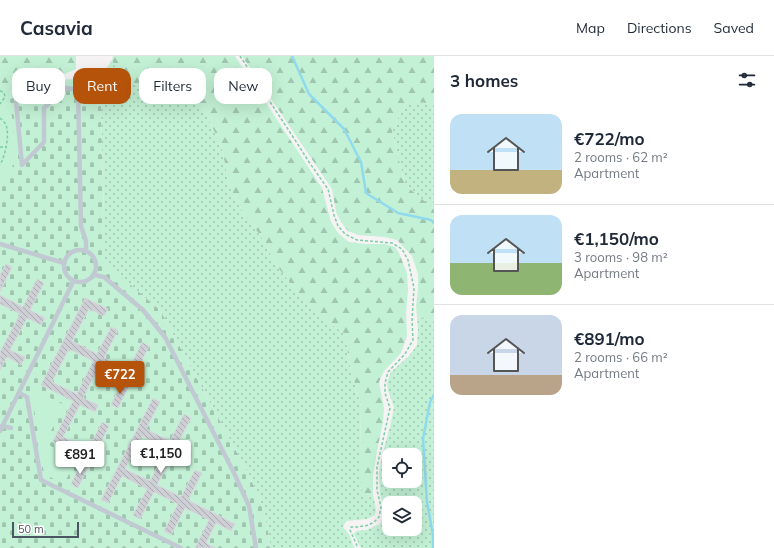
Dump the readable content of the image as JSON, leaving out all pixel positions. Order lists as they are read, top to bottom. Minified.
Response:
{"scale_bar":"50 m","page":{"header":"Casavia","nav":["Map","Directions","Saved"],"heading":"3 homes","chip":["Buy","Rent","Filters","New"],"list":[{"name":"€722/mo","note":"2 rooms · 62 m² · Apartment"},{"name":"€1,150/mo","note":"3 rooms · 98 m² · Apartment"},{"name":"€891/mo","note":"2 rooms · 66 m² · Apartment"}],"price":["€722","€1,150","€891"],"scale":"50 m"}}
